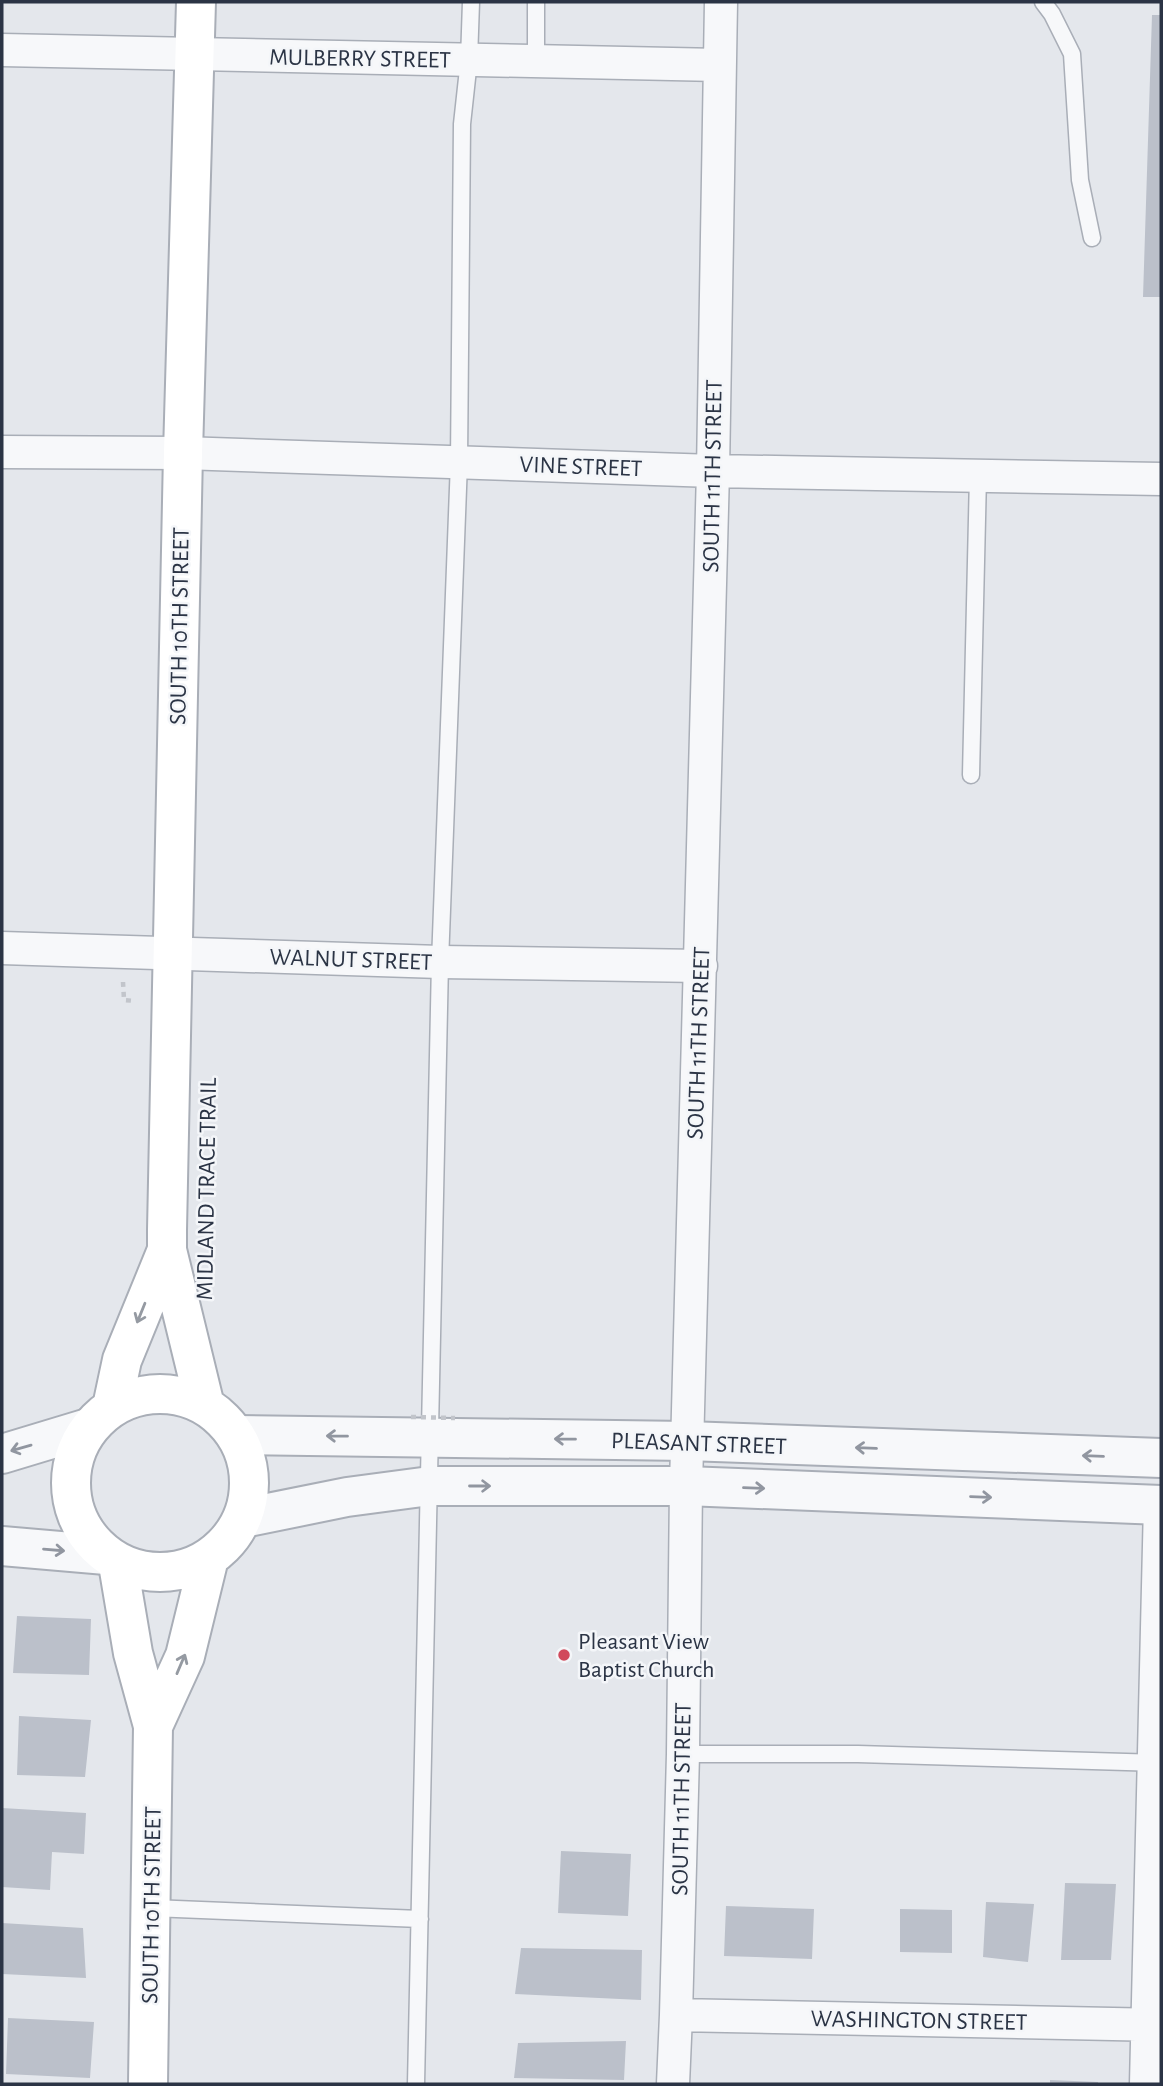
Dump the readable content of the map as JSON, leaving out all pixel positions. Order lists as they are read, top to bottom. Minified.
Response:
{"streets":{"main road":["SOUTH 10TH STREET"],"street":["MULBERRY STREET","VINE STREET","SOUTH 11TH STREET","WALNUT STREET","PLEASANT STREET","WASHINGTON STREET"]},"crossings":[["MULBERRY STREET","SOUTH 11TH STREET"],["MULBERRY STREET","SOUTH 10TH STREET"],["VINE STREET","SOUTH 11TH STREET"],["VINE STREET","SOUTH 10TH STREET"],["SOUTH 11TH STREET","WALNUT STREET"],["SOUTH 11TH STREET","PLEASANT STREET"],["SOUTH 11TH STREET","WASHINGTON STREET"],["SOUTH 10TH STREET","WALNUT STREET"],["SOUTH 10TH STREET","PLEASANT STREET"]],"places":["Pleasant View Baptist Church"]}
